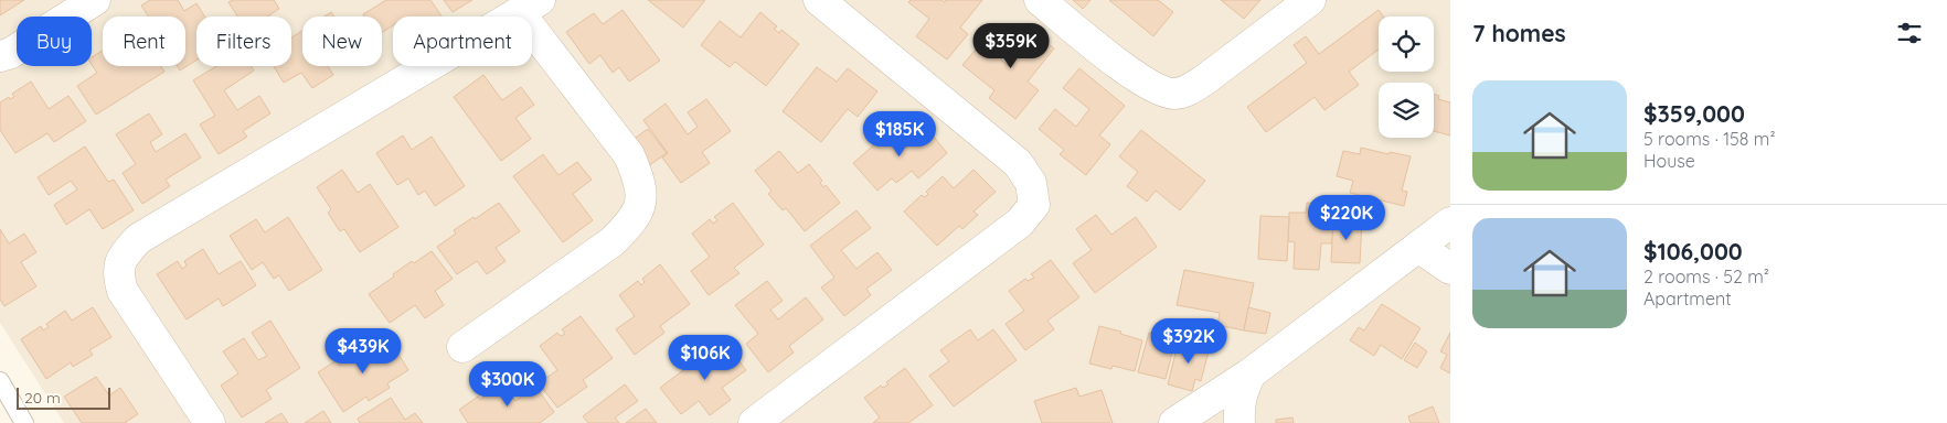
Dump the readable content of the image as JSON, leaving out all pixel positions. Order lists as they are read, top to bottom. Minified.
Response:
{"scale_bar":"20 m","page":{"heading":"7 homes","chip":["Buy","Rent","Filters","New","Apartment"],"price":["$359K","$185K","$220K","$392K","$439K","$106K","$300K"],"list":[{"name":"$359,000","note":"5 rooms · 158 m² · House"},{"name":"$106,000","note":"2 rooms · 52 m² · Apartment"}],"scale":"20 m"}}
